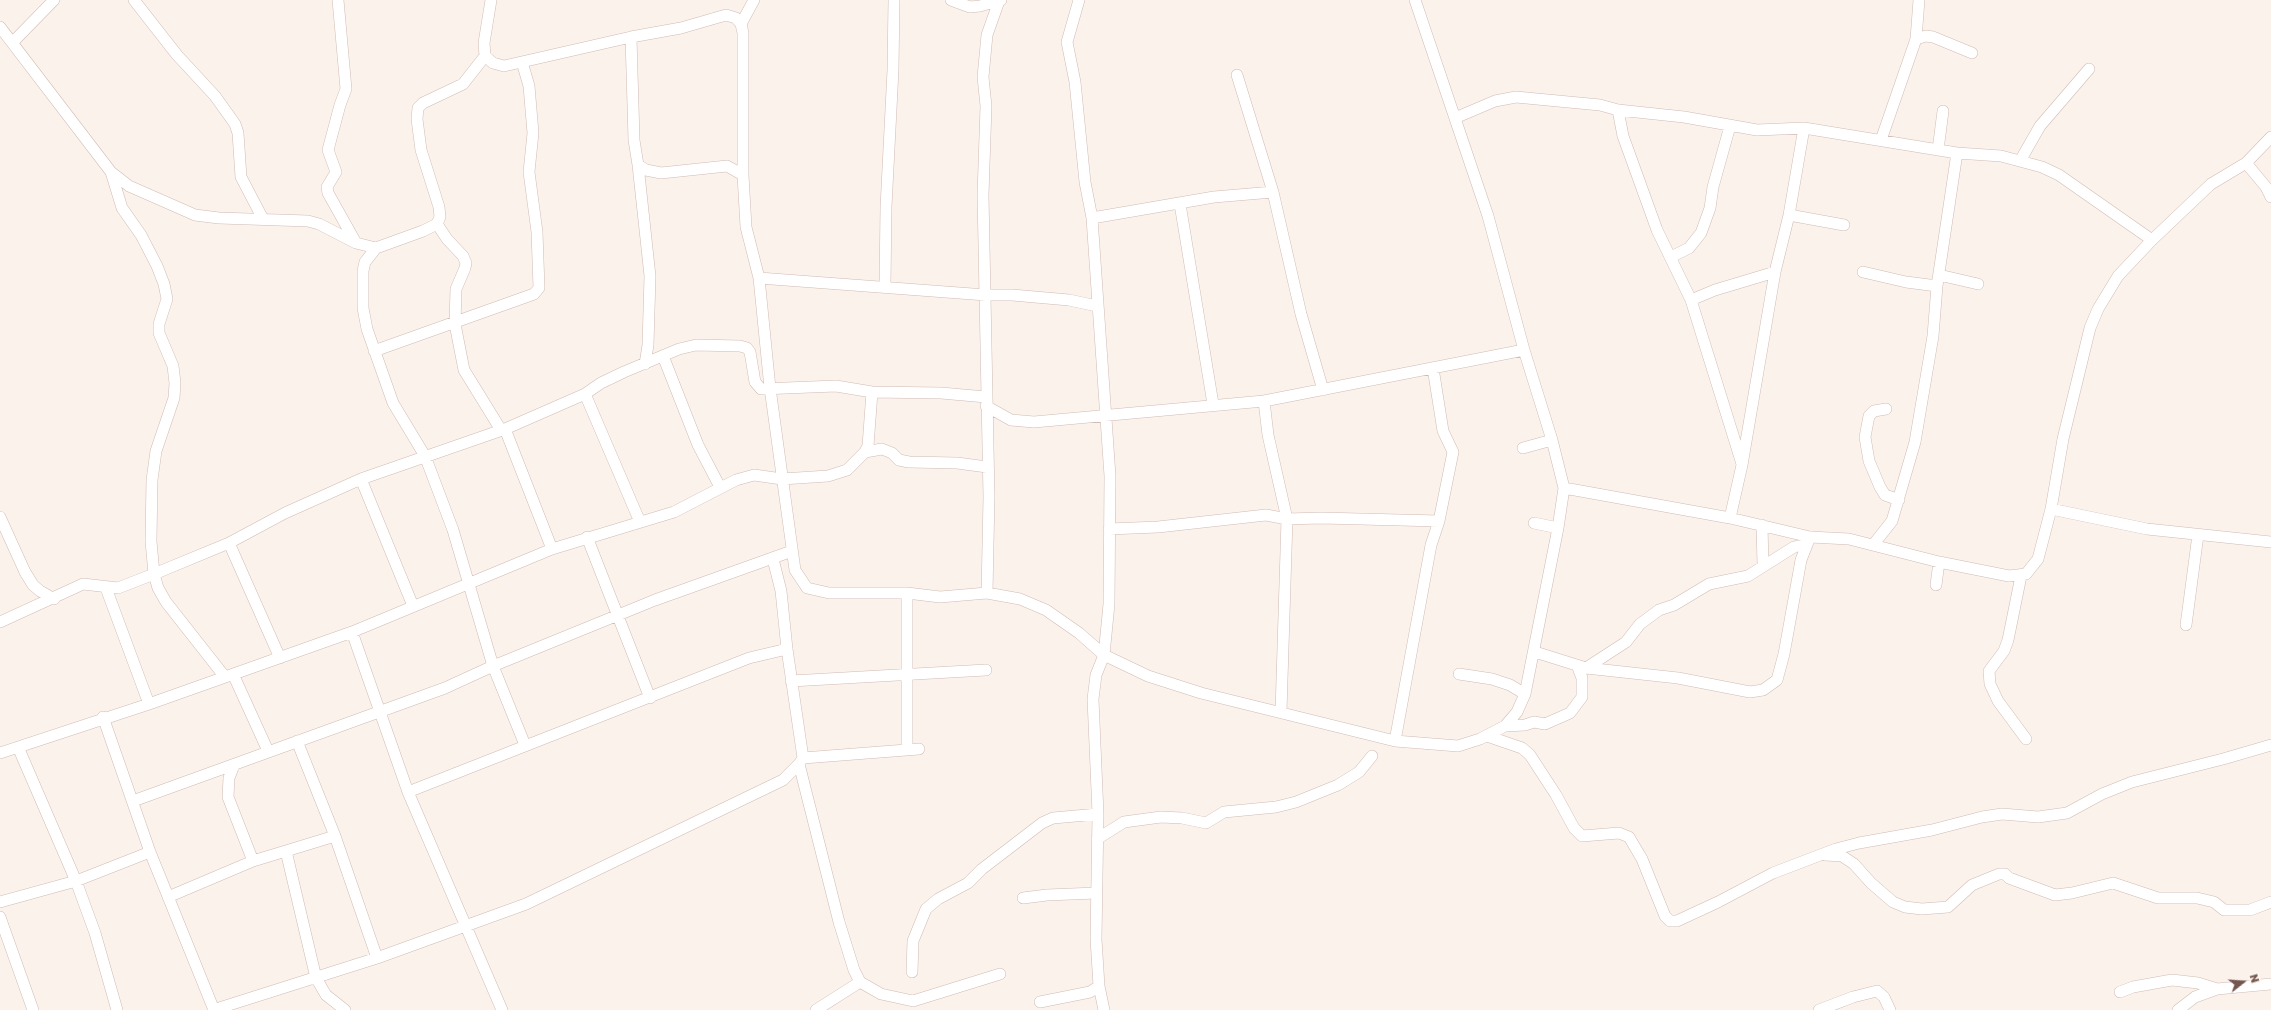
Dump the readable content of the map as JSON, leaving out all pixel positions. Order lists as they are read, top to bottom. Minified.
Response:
{"north":"right"}
